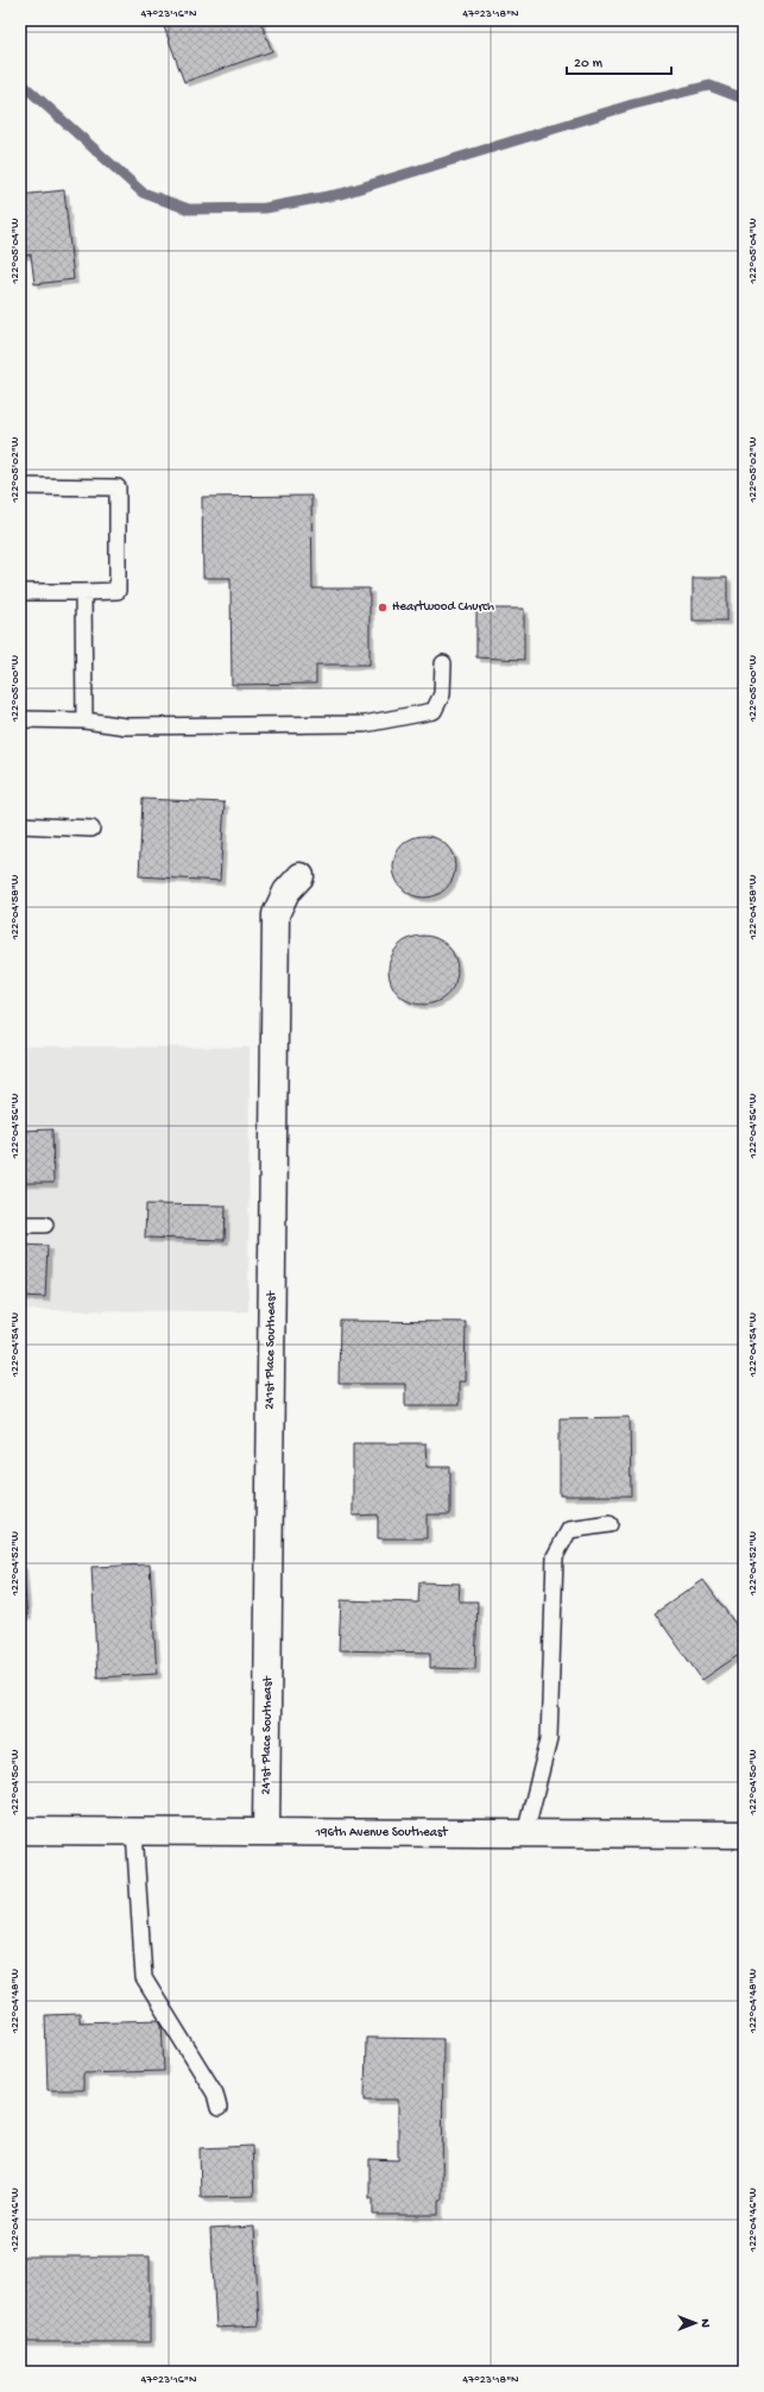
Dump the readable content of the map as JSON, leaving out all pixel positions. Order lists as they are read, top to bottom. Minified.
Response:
{"streets":{"street":["241st Place Southeast","196th Avenue Southeast"]},"crossings":[["241st Place Southeast","196th Avenue Southeast"]],"places":["Heartwood Church"],"scale_bar":"20 m","north":"right","coordinates":["47°23'16\"N","47°23'18\"N","122°05'04\"W","122°05'02\"W","122°05'00\"W","122°04'58\"W","122°04'56\"W","122°04'54\"W","122°04'52\"W","122°04'50\"W","122°04'48\"W","122°04'46\"W"]}
